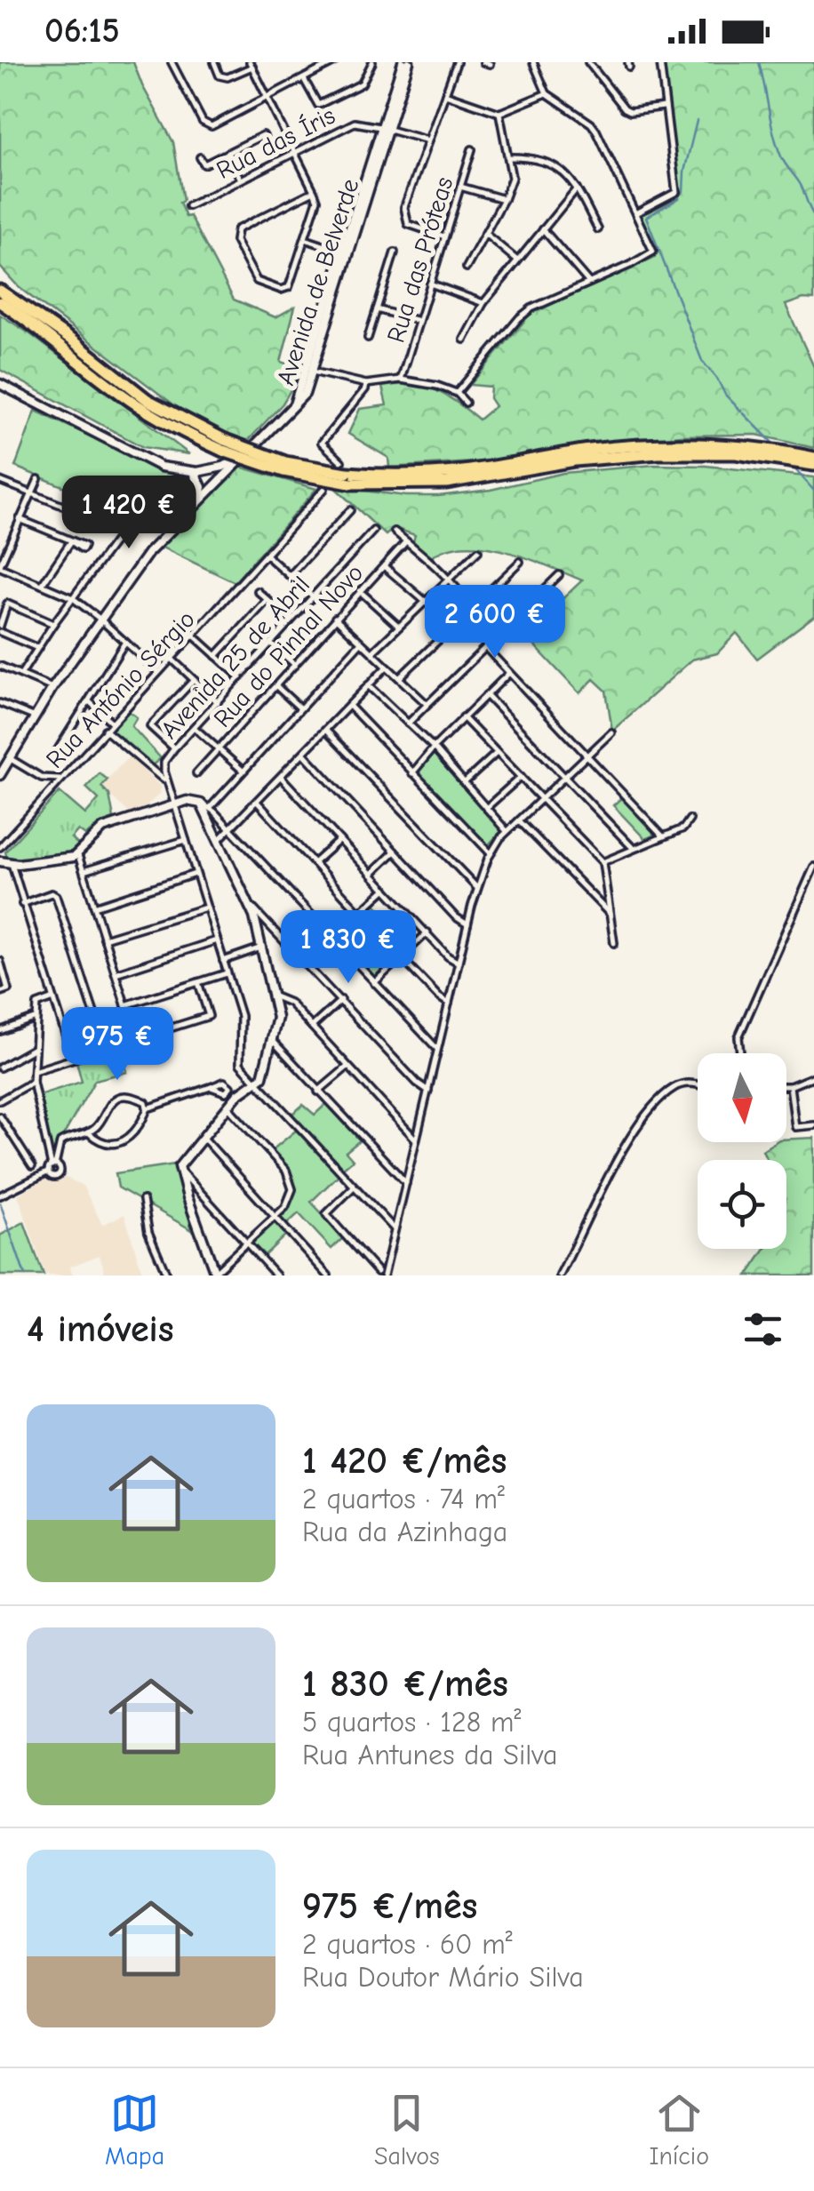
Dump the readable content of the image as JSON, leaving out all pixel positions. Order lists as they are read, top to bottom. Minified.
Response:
{"streets":{"street":["Rua das Íris","Rua das Próteas","Avenida de Belverde","Rua do Pinhal Novo","Avenida 25 de Abril","Rua António Sérgio"]},"crossings":[["Rua das Íris","Avenida de Belverde"]],"north":"bottom","page":{"status":"06:15","price":["1 420 €","2 600 €","1 830 €","975 €"],"heading":"4 imóveis","list":[{"name":"1 420 €/mês","note":"2 quartos · 74 m² · Rua da Azinhaga"},{"name":"1 830 €/mês","note":"5 quartos · 128 m² · Rua Antunes da Silva"},{"name":"975 €/mês","note":"2 quartos · 60 m² · Rua Doutor Mário Silva"}],"tabs":["Mapa","Salvos","Início"]}}
